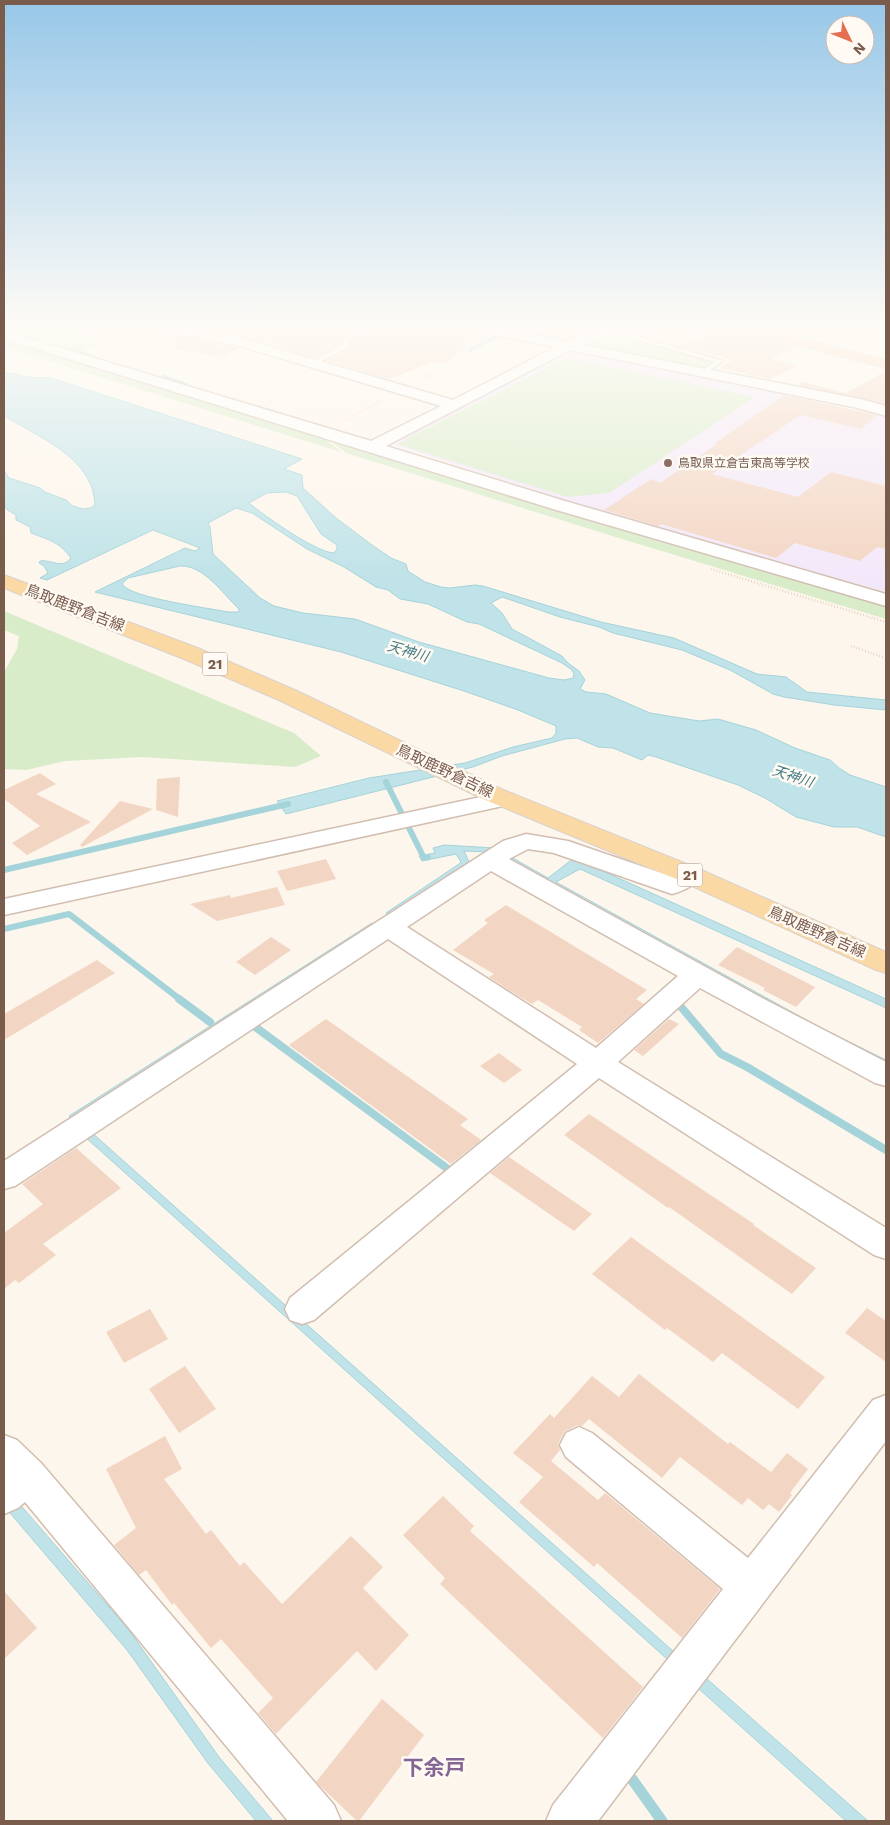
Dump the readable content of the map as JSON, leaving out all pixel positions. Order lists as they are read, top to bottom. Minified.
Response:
{"streets":{"main road":["鳥取鹿野倉吉線","21"]},"districts":["下余戸"],"water":["天神川"],"places":["鳥取県立倉吉東高等学校"],"north":"bottom right"}
